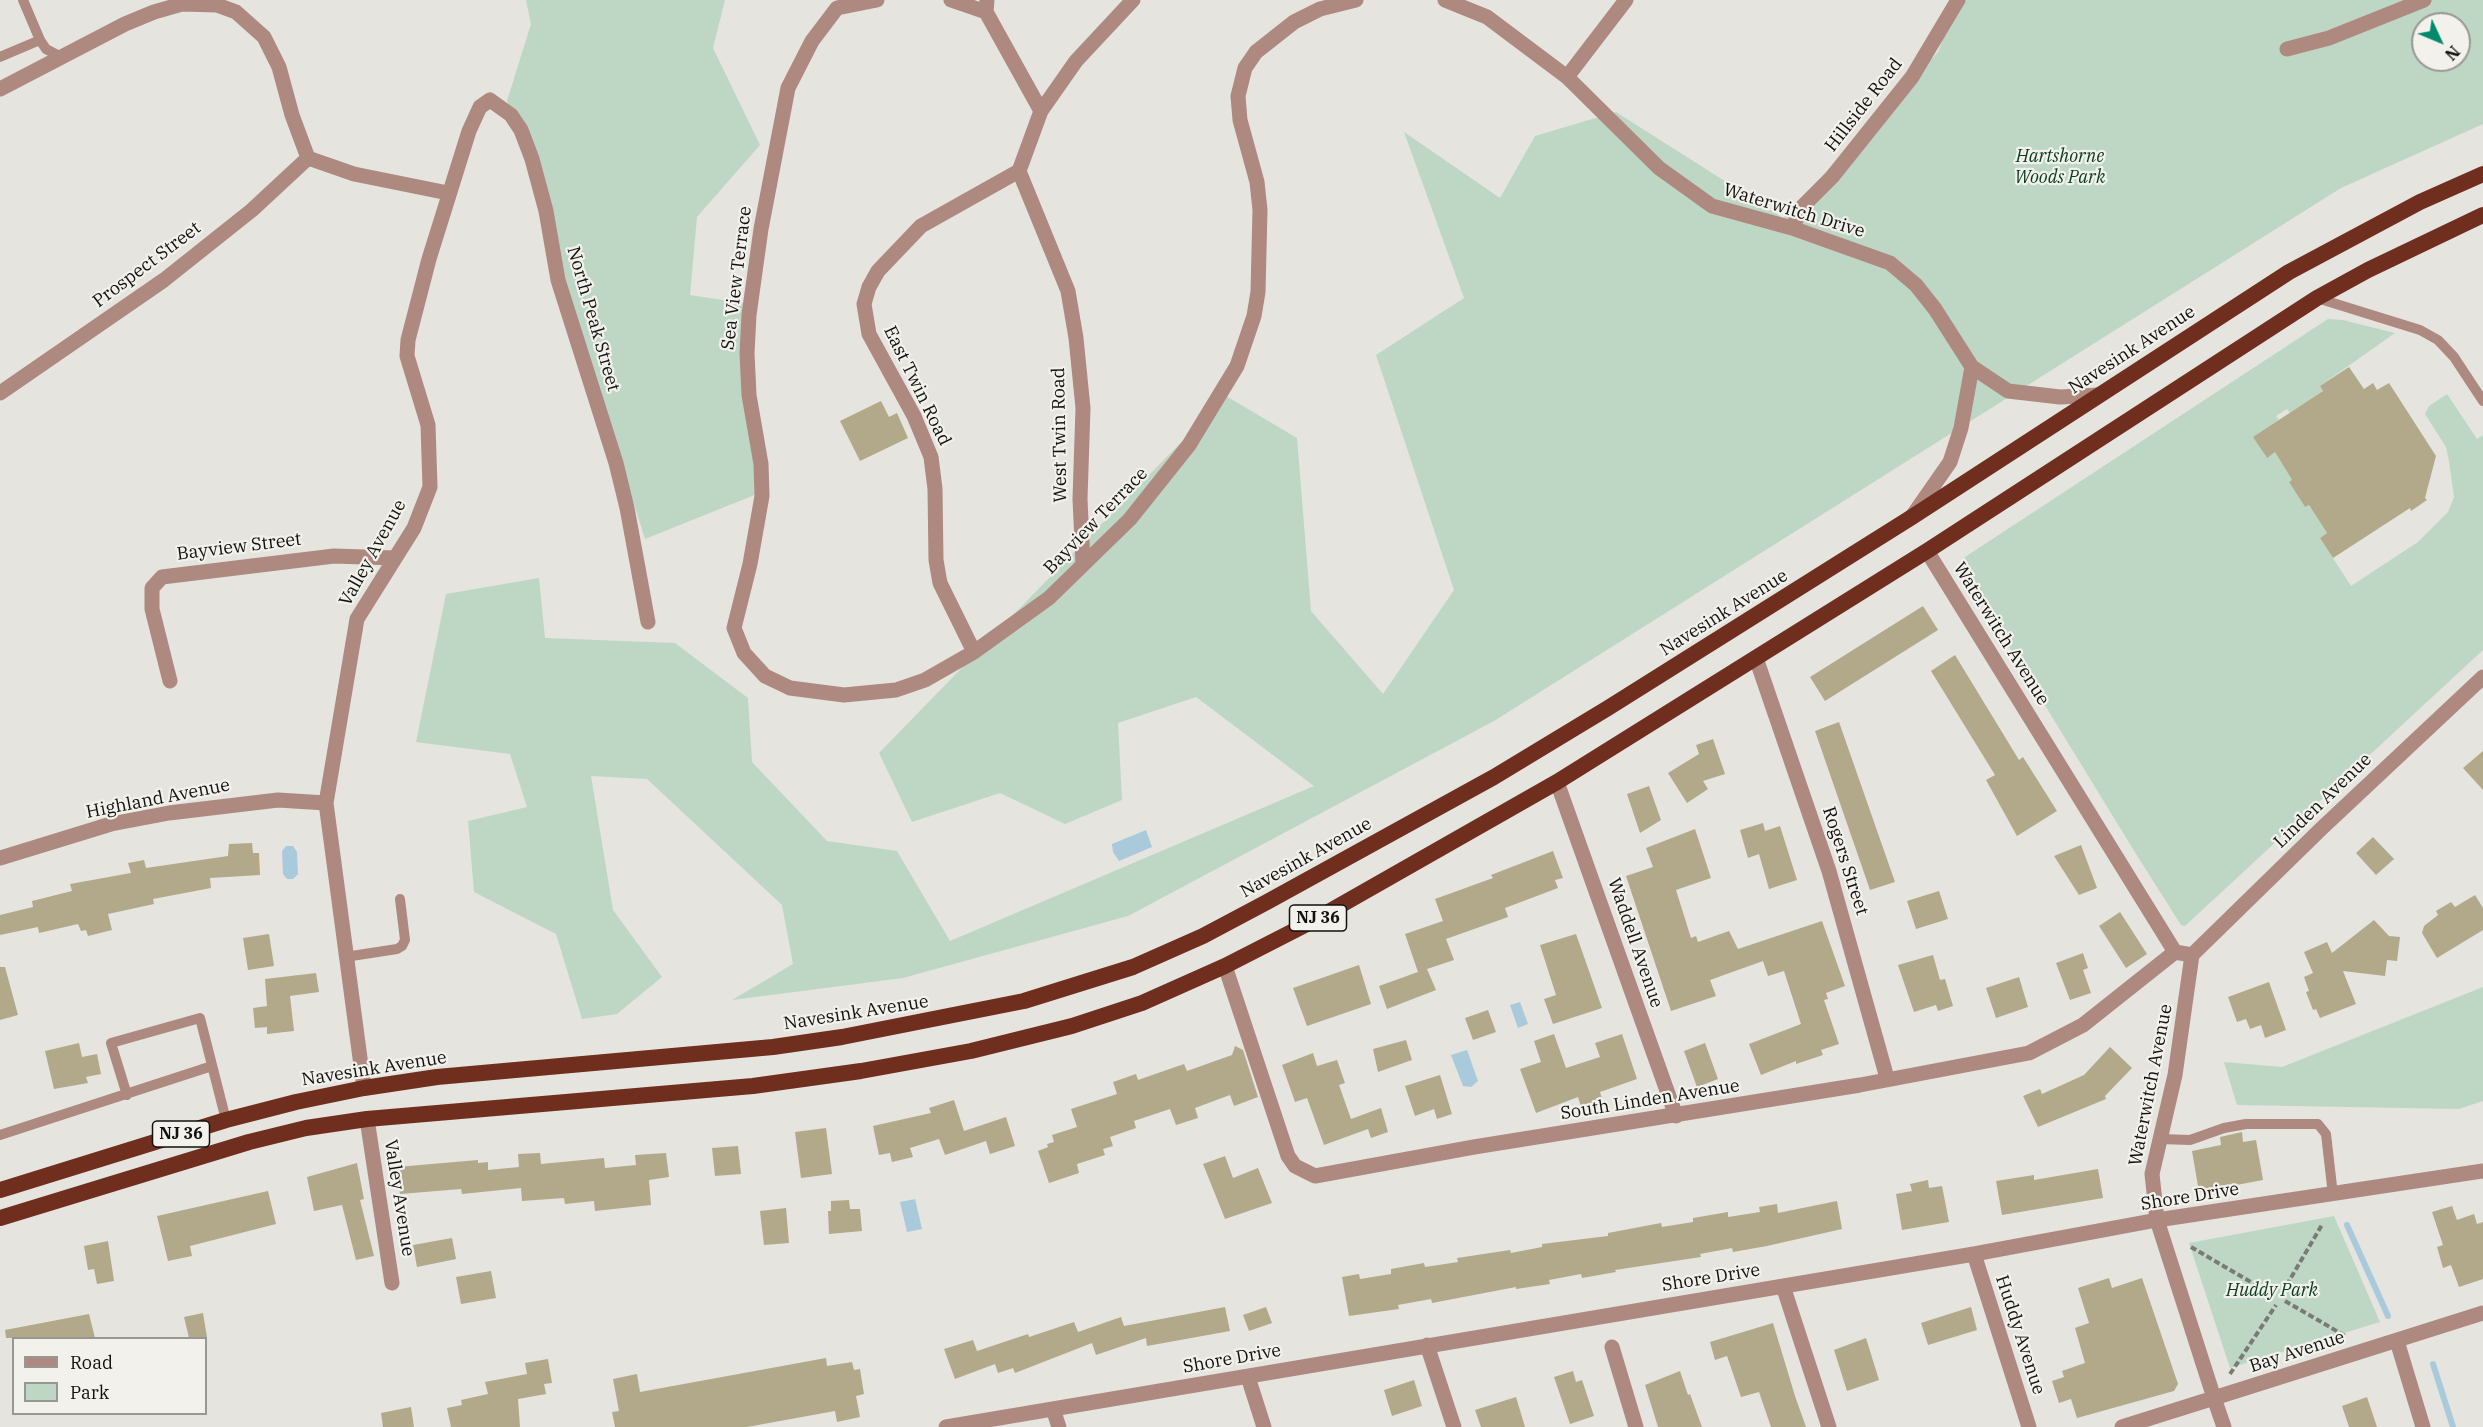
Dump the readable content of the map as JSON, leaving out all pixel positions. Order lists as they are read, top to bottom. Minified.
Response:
{"streets":{"highway":["Navesink Avenue","NJ 36"],"street":["Hillside Road","Waterwitch Drive","Prospect Street","Sea View Terrace","North Peak Street","East Twin Road","West Twin Road","Bayview Terrace","Bayview Street","Valley Avenue","Waterwitch Avenue","Highland Avenue","Linden Avenue","Rogers Street","Waddell Avenue","South Linden Avenue","Shore Drive","Huddy Avenue","Bay Avenue"]},"crossings":[["Hillside Road","Waterwitch Drive"],["Sea View Terrace","Bayview Terrace"],["North Peak Street","Valley Avenue"],["Navesink Avenue","Valley Avenue"],["East Twin Road","West Twin Road"],["East Twin Road","Bayview Terrace"],["West Twin Road","Bayview Terrace"],["Bayview Street","Valley Avenue"],["Valley Avenue","Highland Avenue"],["Valley Avenue","NJ 36"],["Waterwitch Avenue","Linden Avenue"],["Waterwitch Avenue","NJ 36"],["Waterwitch Avenue","South Linden Avenue"],["Waterwitch Avenue","Shore Drive"],["Waterwitch Avenue","Bay Avenue"],["Rogers Street","NJ 36"],["Rogers Street","South Linden Avenue"],["NJ 36","Waddell Avenue"],["NJ 36","South Linden Avenue"],["Waddell Avenue","South Linden Avenue"],["Shore Drive","Huddy Avenue"]],"parks":["Hartshorne Woods Park","Huddy Park"],"legend":["Road","Park"],"north":"bottom right"}
